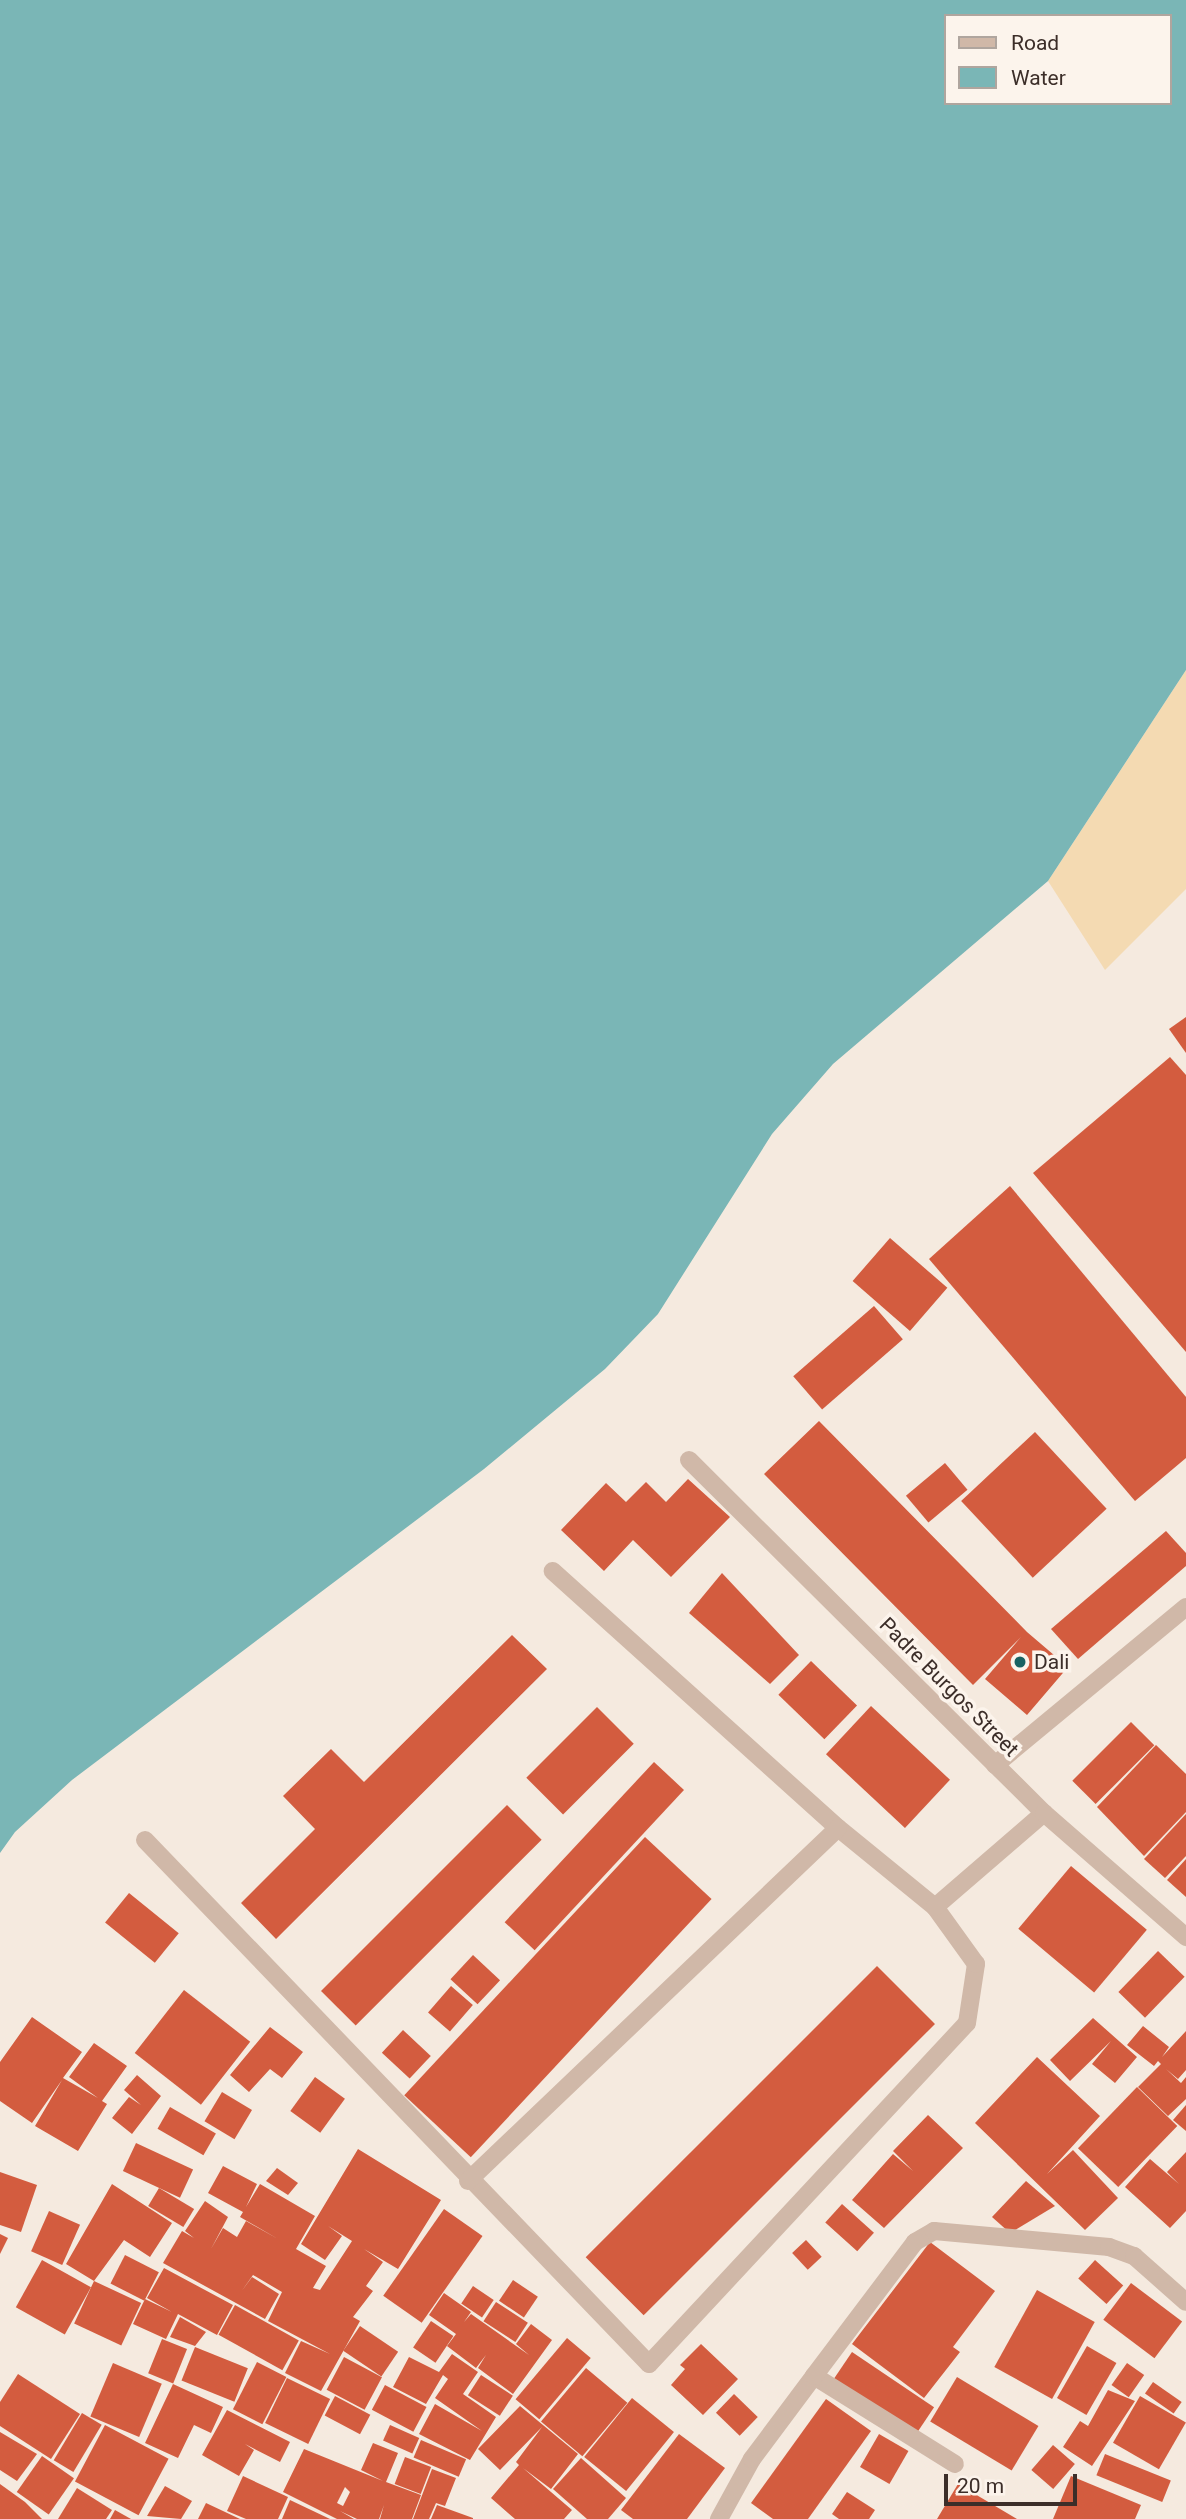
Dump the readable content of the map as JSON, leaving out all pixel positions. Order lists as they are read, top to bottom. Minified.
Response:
{"streets":{"street":["Padre Burgos Street"]},"places":["Dali"],"legend":["Road","Water"],"scale_bar":"20 m"}
